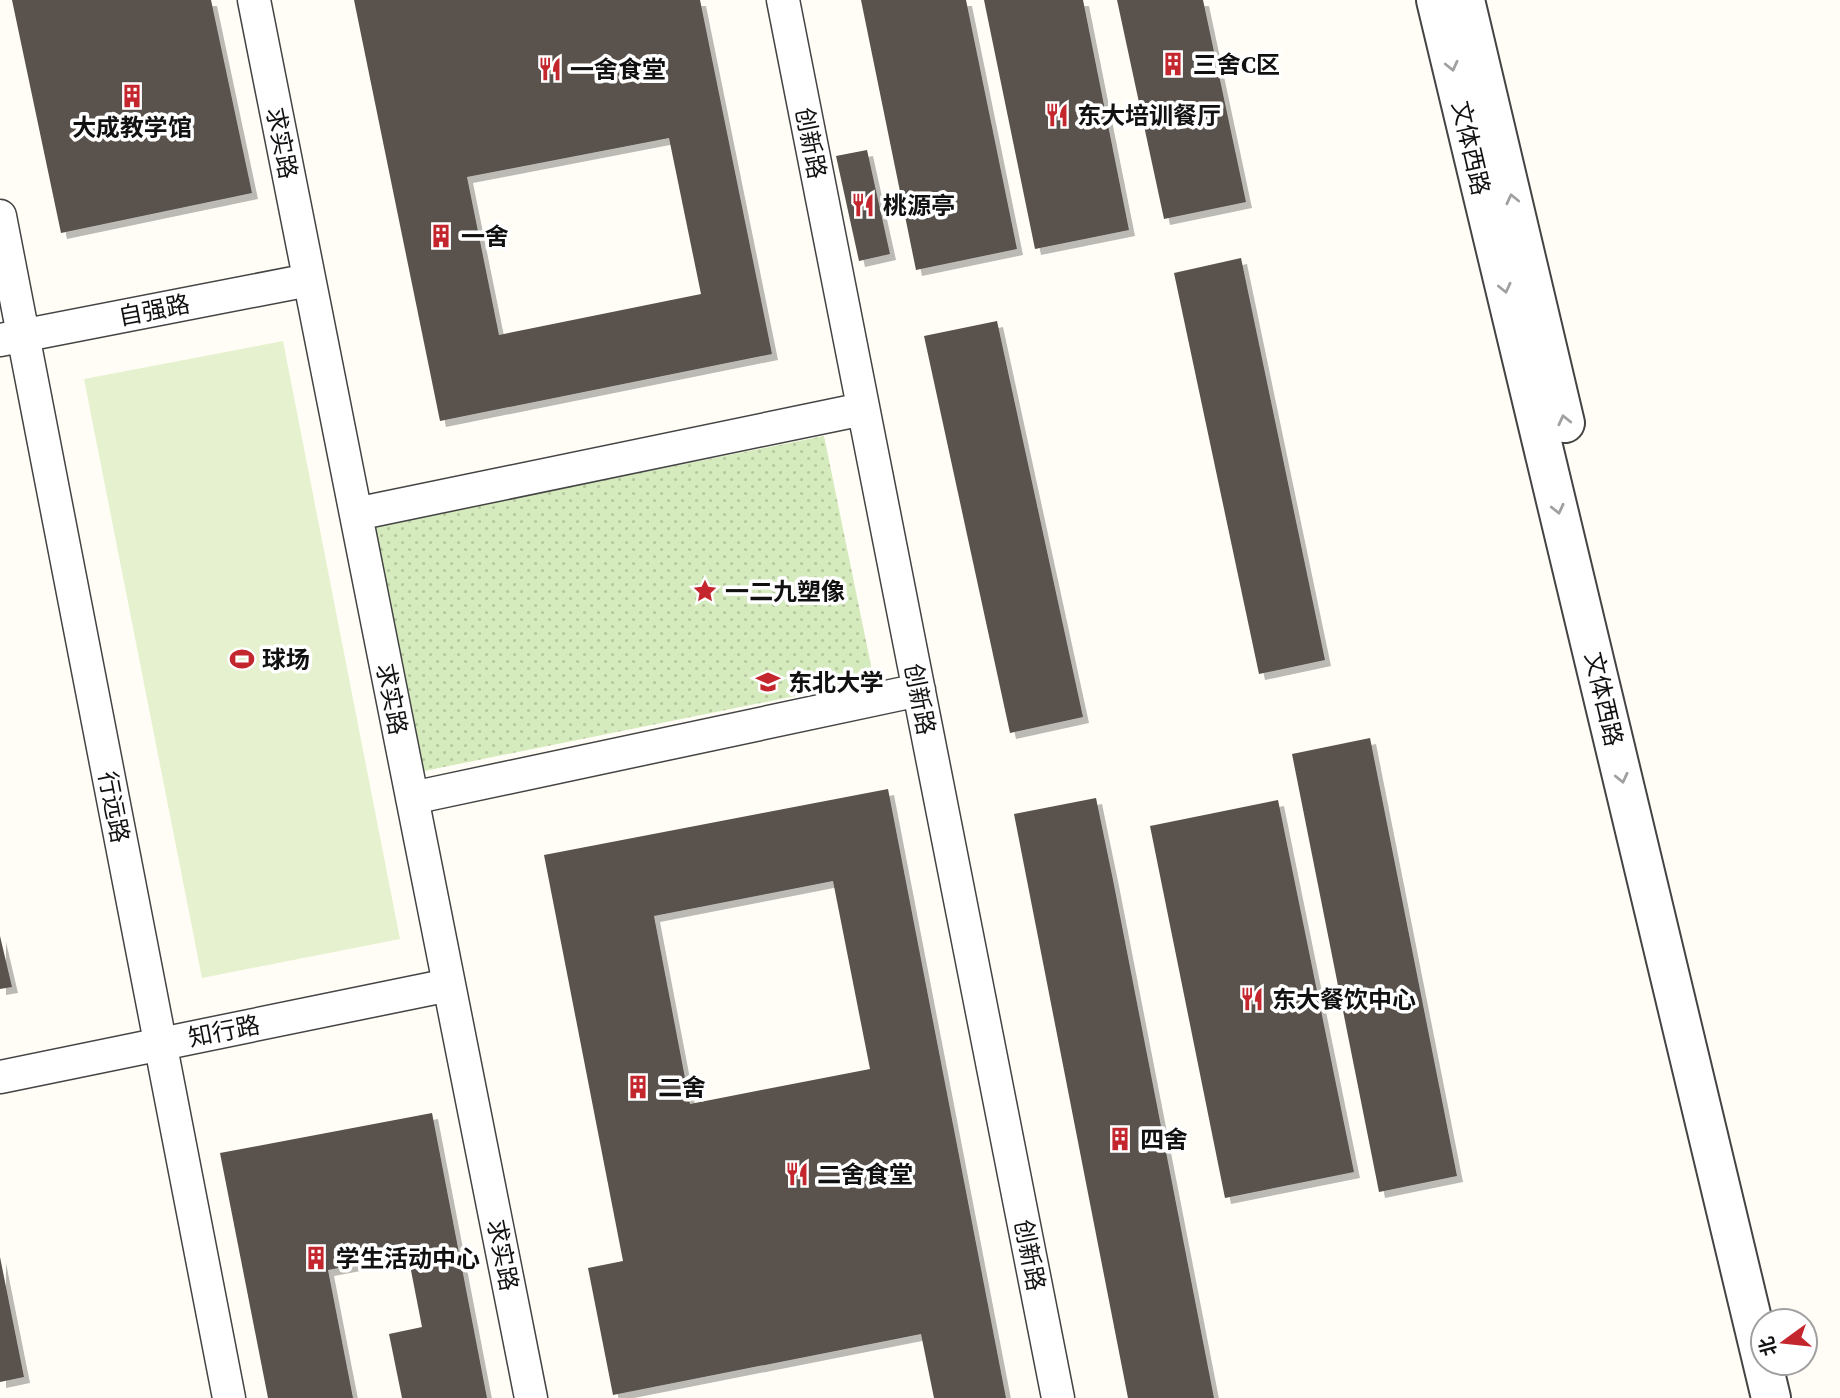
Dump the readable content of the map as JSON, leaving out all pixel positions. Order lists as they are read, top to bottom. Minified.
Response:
{"streets":{"street":["求实路","创新路","文体西路","自强路","行远路","知行路"]},"crossings":[["求实路","自强路"],["求实路","知行路"],["自强路","行远路"],["行远路","知行路"]],"places":{"building":["三舍C区","大成教学馆","一舍","二舍","四舍","学生活动中心"],"restaurant":["一舍食堂","东大培训餐厅","桃源亭","东大餐饮中心","二舍食堂"],"place":["一二九塑像"],"sports":["球场"],"school or university":["东北大学"]},"north":"left"}
